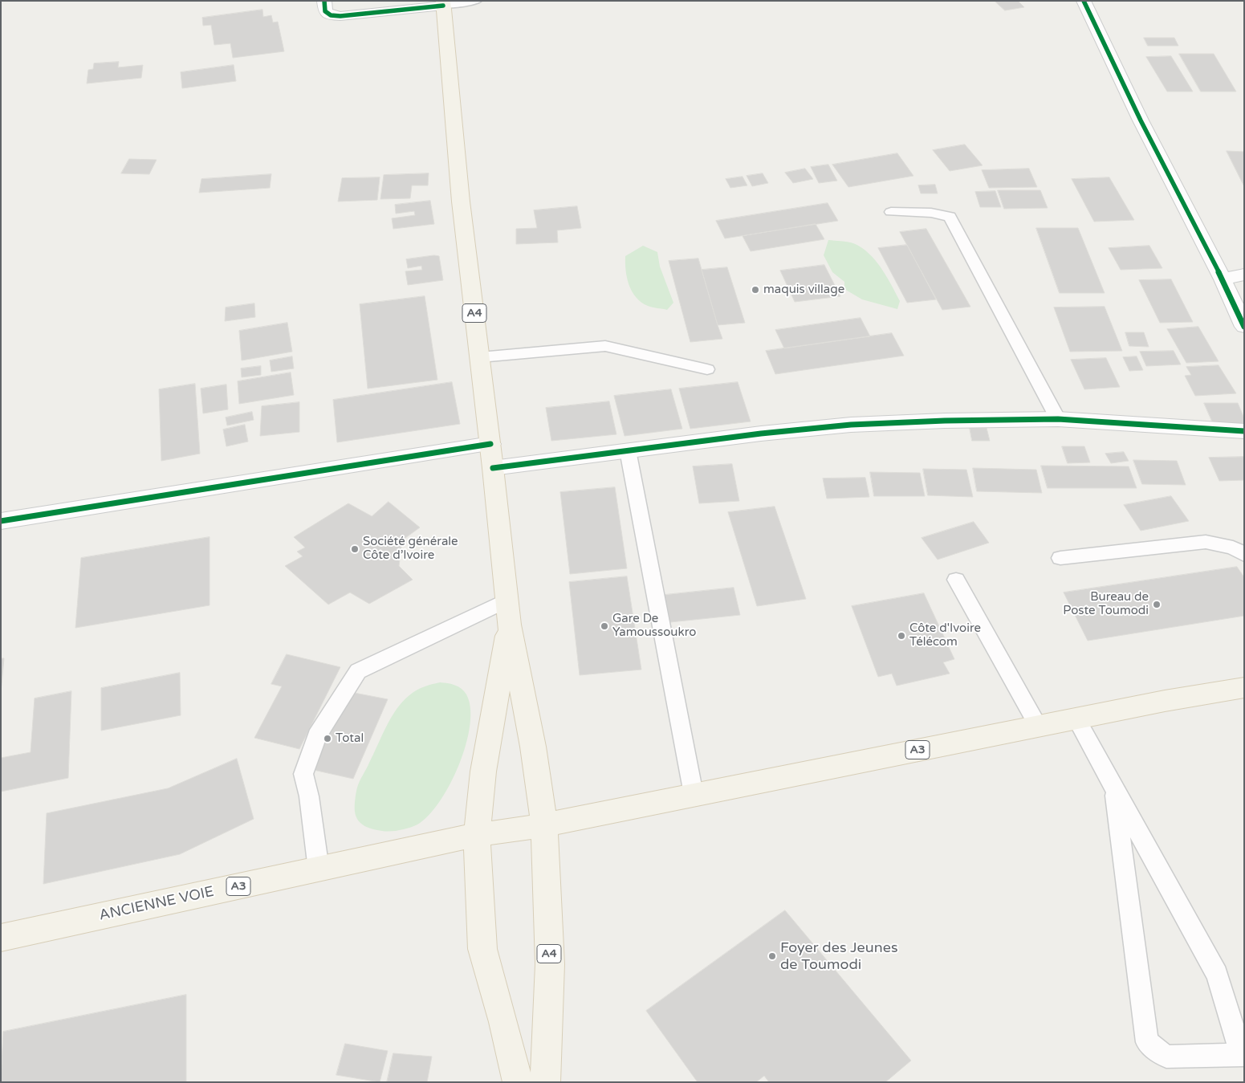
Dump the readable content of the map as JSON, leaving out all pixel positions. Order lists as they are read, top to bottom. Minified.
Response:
{"streets":{"main road":["A4","A3","ANCIENNE VOIE"]},"crossings":[["A4","A3"],["A4","ANCIENNE VOIE"],["A3","ANCIENNE VOIE"]],"places":["maquis village","Société générale Côte d’Ivoire","Bureau de Poste Toumodi","Gare De Yamoussoukro","Côte d'Ivoire Télécom","Total","Foyer des Jeunes de Toumodi"]}
